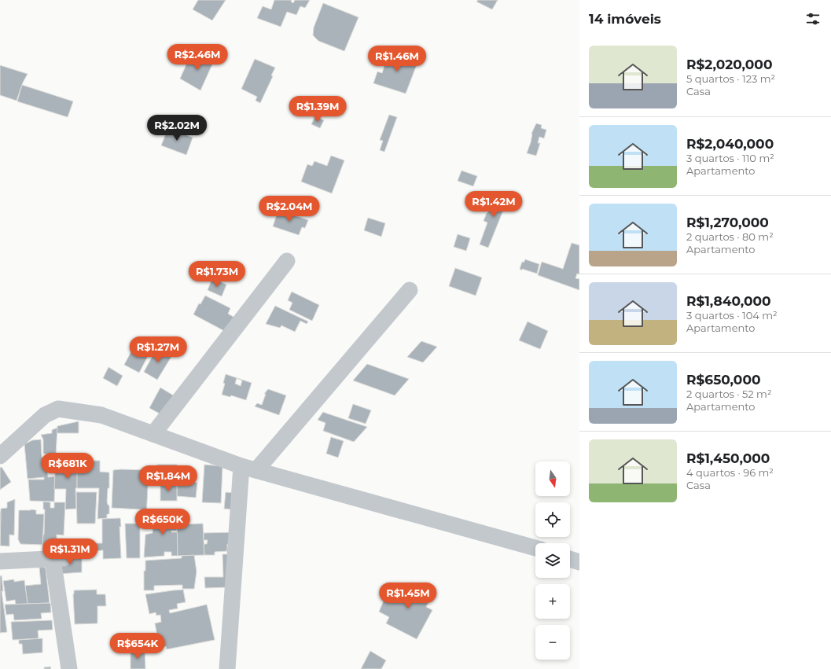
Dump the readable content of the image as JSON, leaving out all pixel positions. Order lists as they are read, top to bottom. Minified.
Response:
{"north":"bottom","page":{"heading":"14 imóveis","list":[{"name":"R$2,020,000","note":"5 quartos · 123 m² · Casa"},{"name":"R$2,040,000","note":"3 quartos · 110 m² · Apartamento"},{"name":"R$1,270,000","note":"2 quartos · 80 m² · Apartamento"},{"name":"R$1,840,000","note":"3 quartos · 104 m² · Apartamento"},{"name":"R$650,000","note":"2 quartos · 52 m² · Apartamento"},{"name":"R$1,450,000","note":"4 quartos · 96 m² · Casa"}],"price":["R$2.46M","R$1.46M","R$1.39M","R$2.02M","R$1.42M","R$2.04M","R$1.73M","R$1.27M","R$681K","R$1.84M","R$650K","R$1.31M","R$1.45M","R$654K"],"map_buttons":["+","−"]}}
